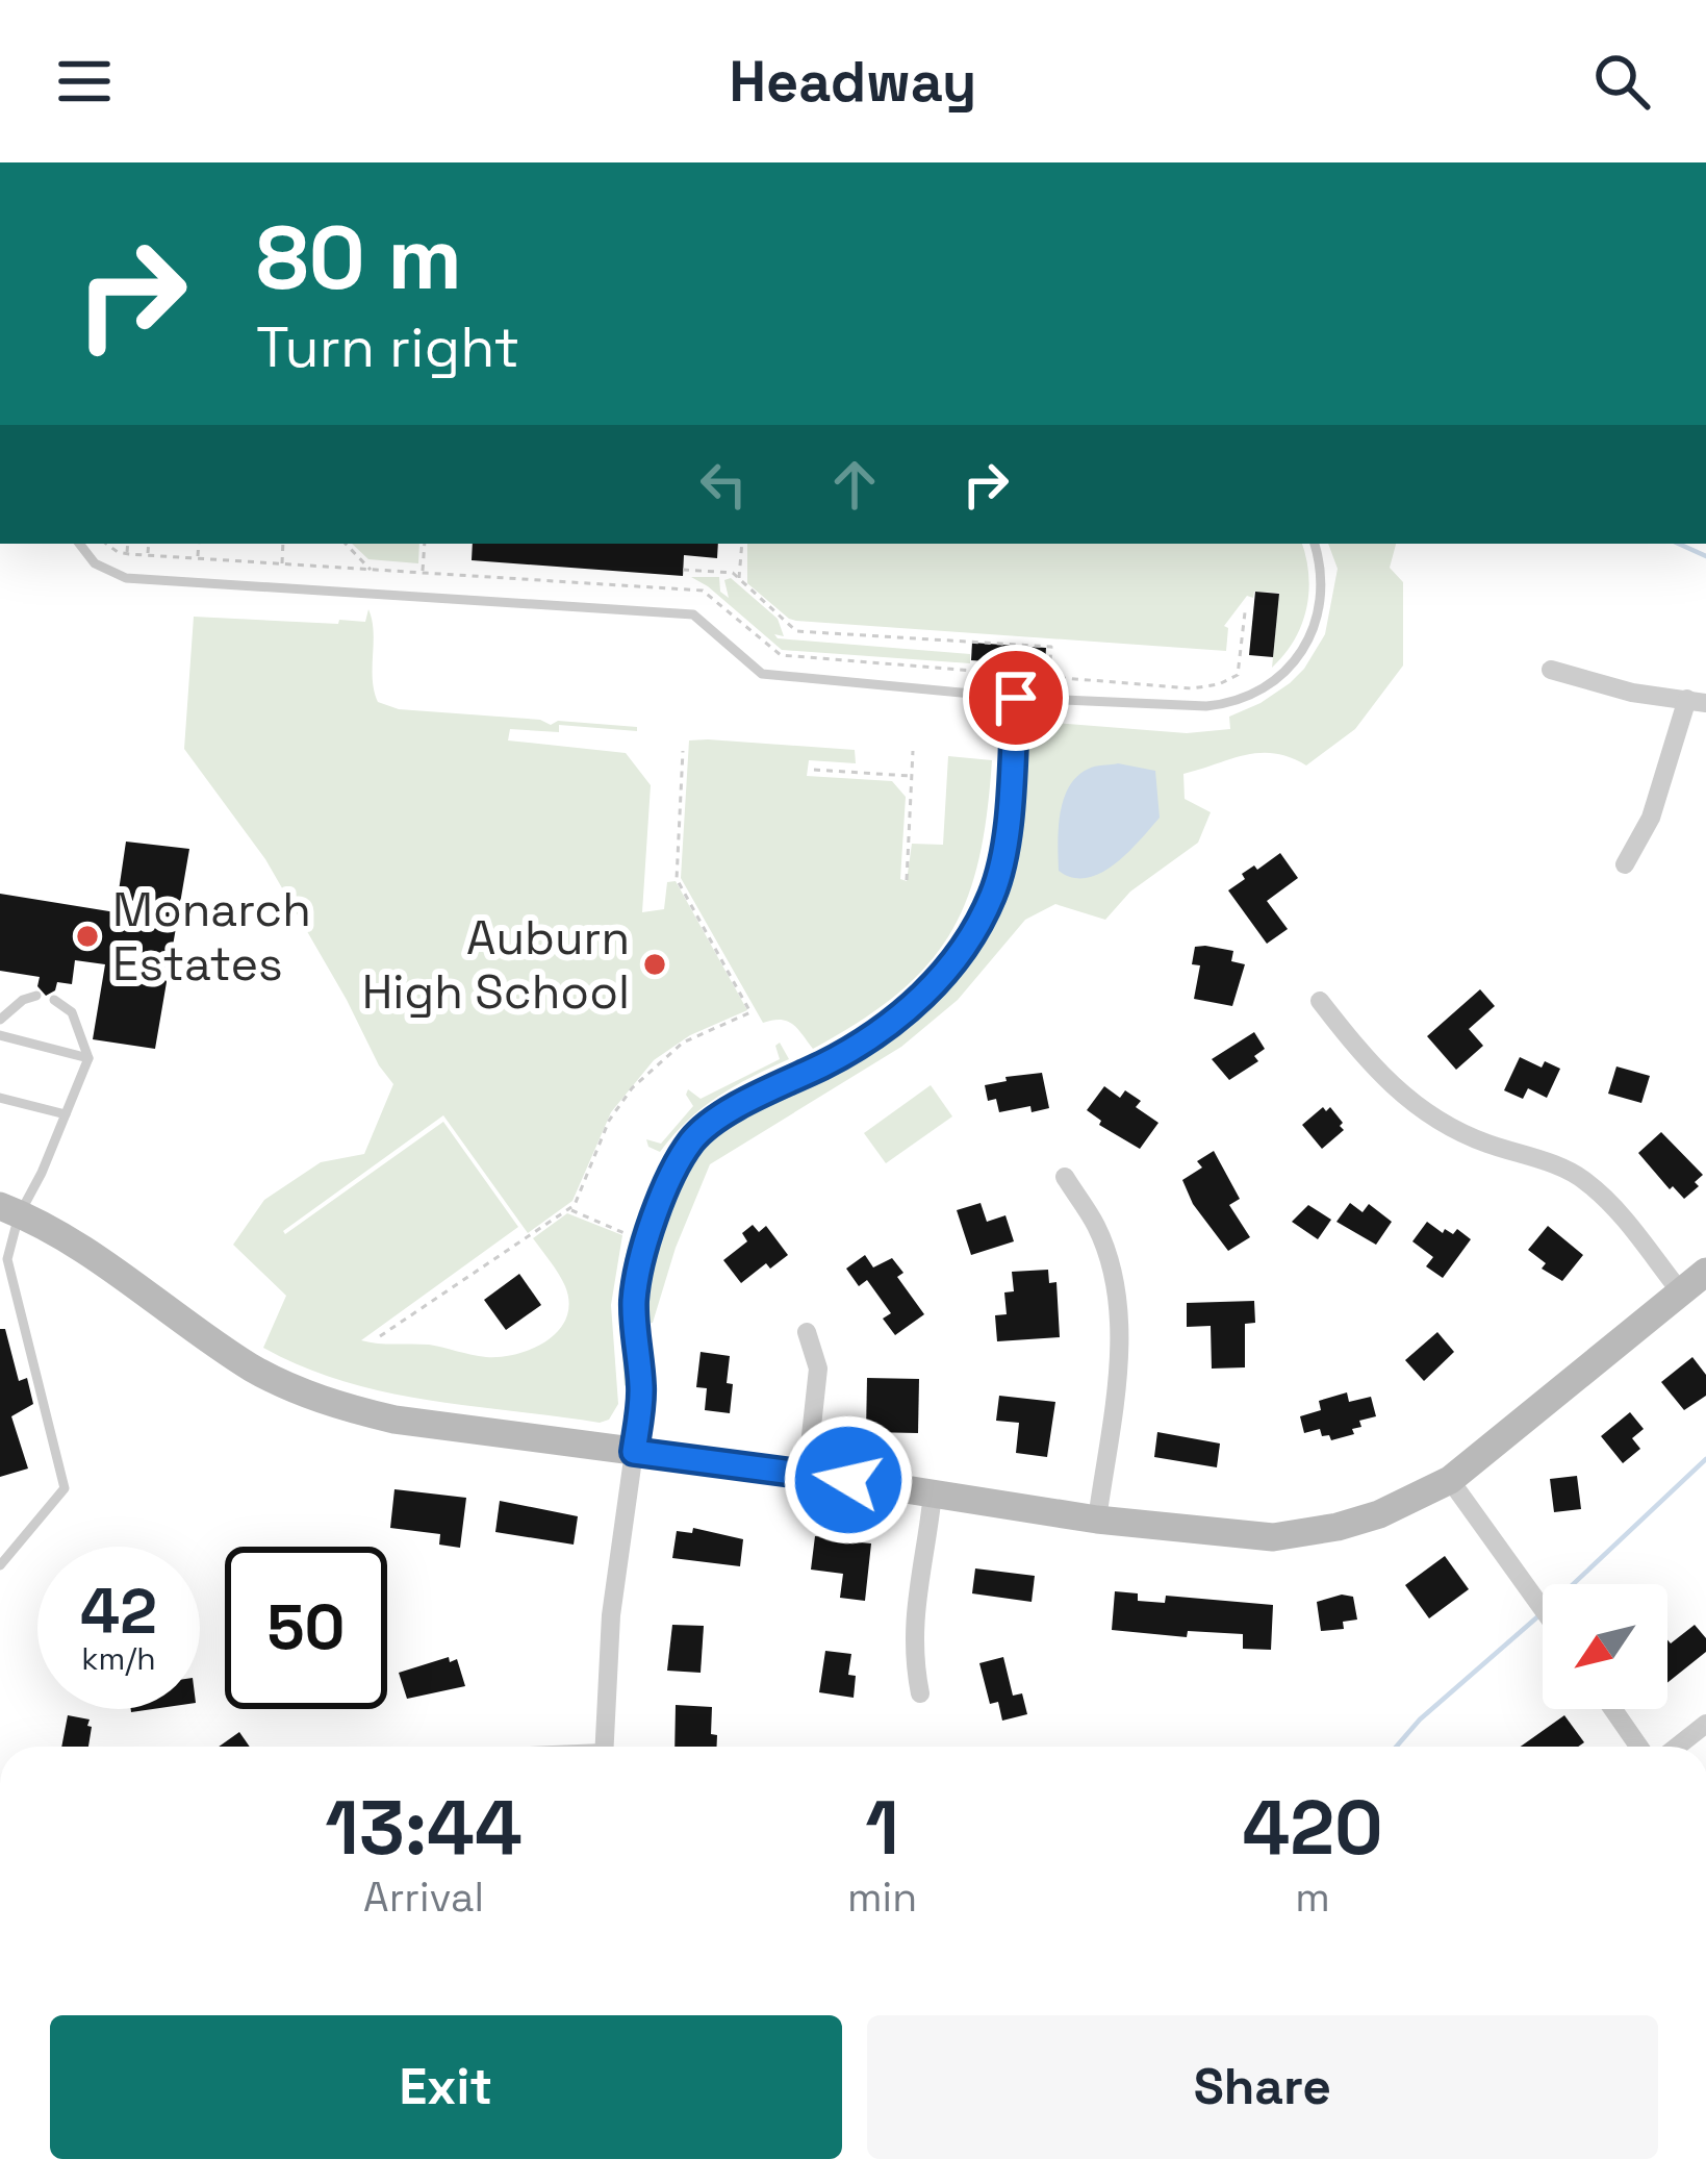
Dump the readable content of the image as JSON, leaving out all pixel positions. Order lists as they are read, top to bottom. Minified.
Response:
{"places":["Monarch Estates","Auburn High School"],"north":"bottom left","page":{"header":"Headway","turn":["80 m","Turn right"],"speed":"42 km/h","limit":"50","eta":["13:44","Arrival","1","min","420","m"],"buttons":["Exit","Share"]}}
